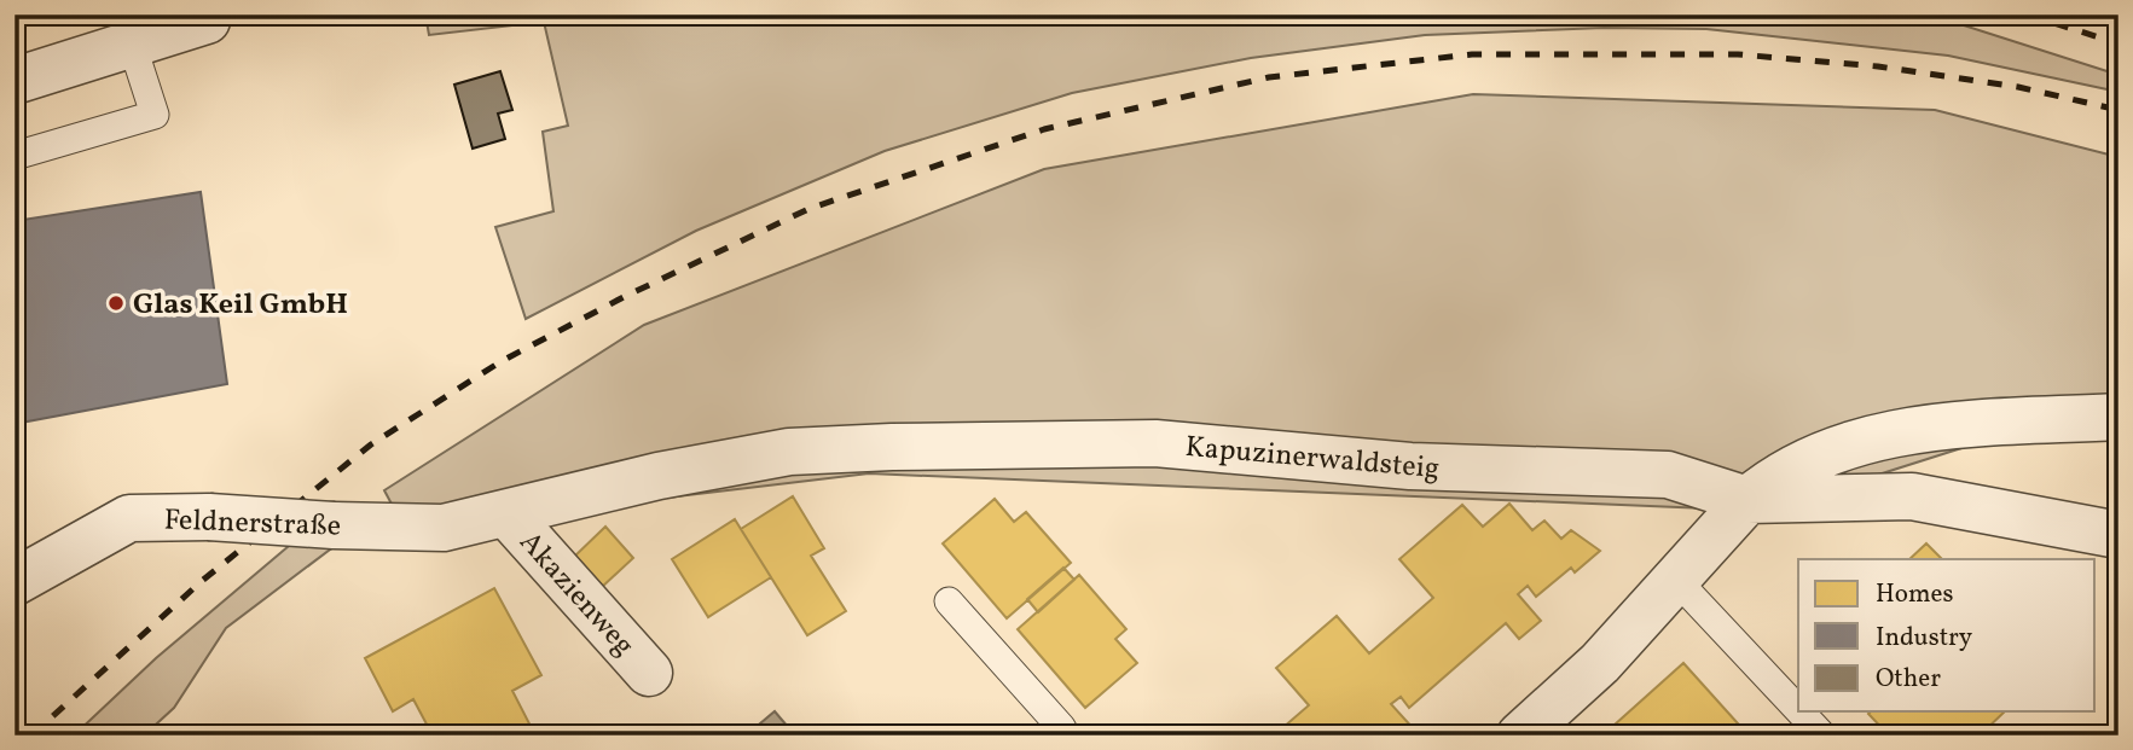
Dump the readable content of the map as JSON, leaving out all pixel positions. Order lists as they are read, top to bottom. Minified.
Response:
{"streets":{"street":["Kapuzinerwaldsteig","Feldnerstraße","Akazienweg"]},"crossings":[["Kapuzinerwaldsteig","Feldnerstraße"],["Kapuzinerwaldsteig","Akazienweg"],["Feldnerstraße","Akazienweg"]],"places":["Glas Keil GmbH"],"legend":["Homes","Industry","Other"]}
